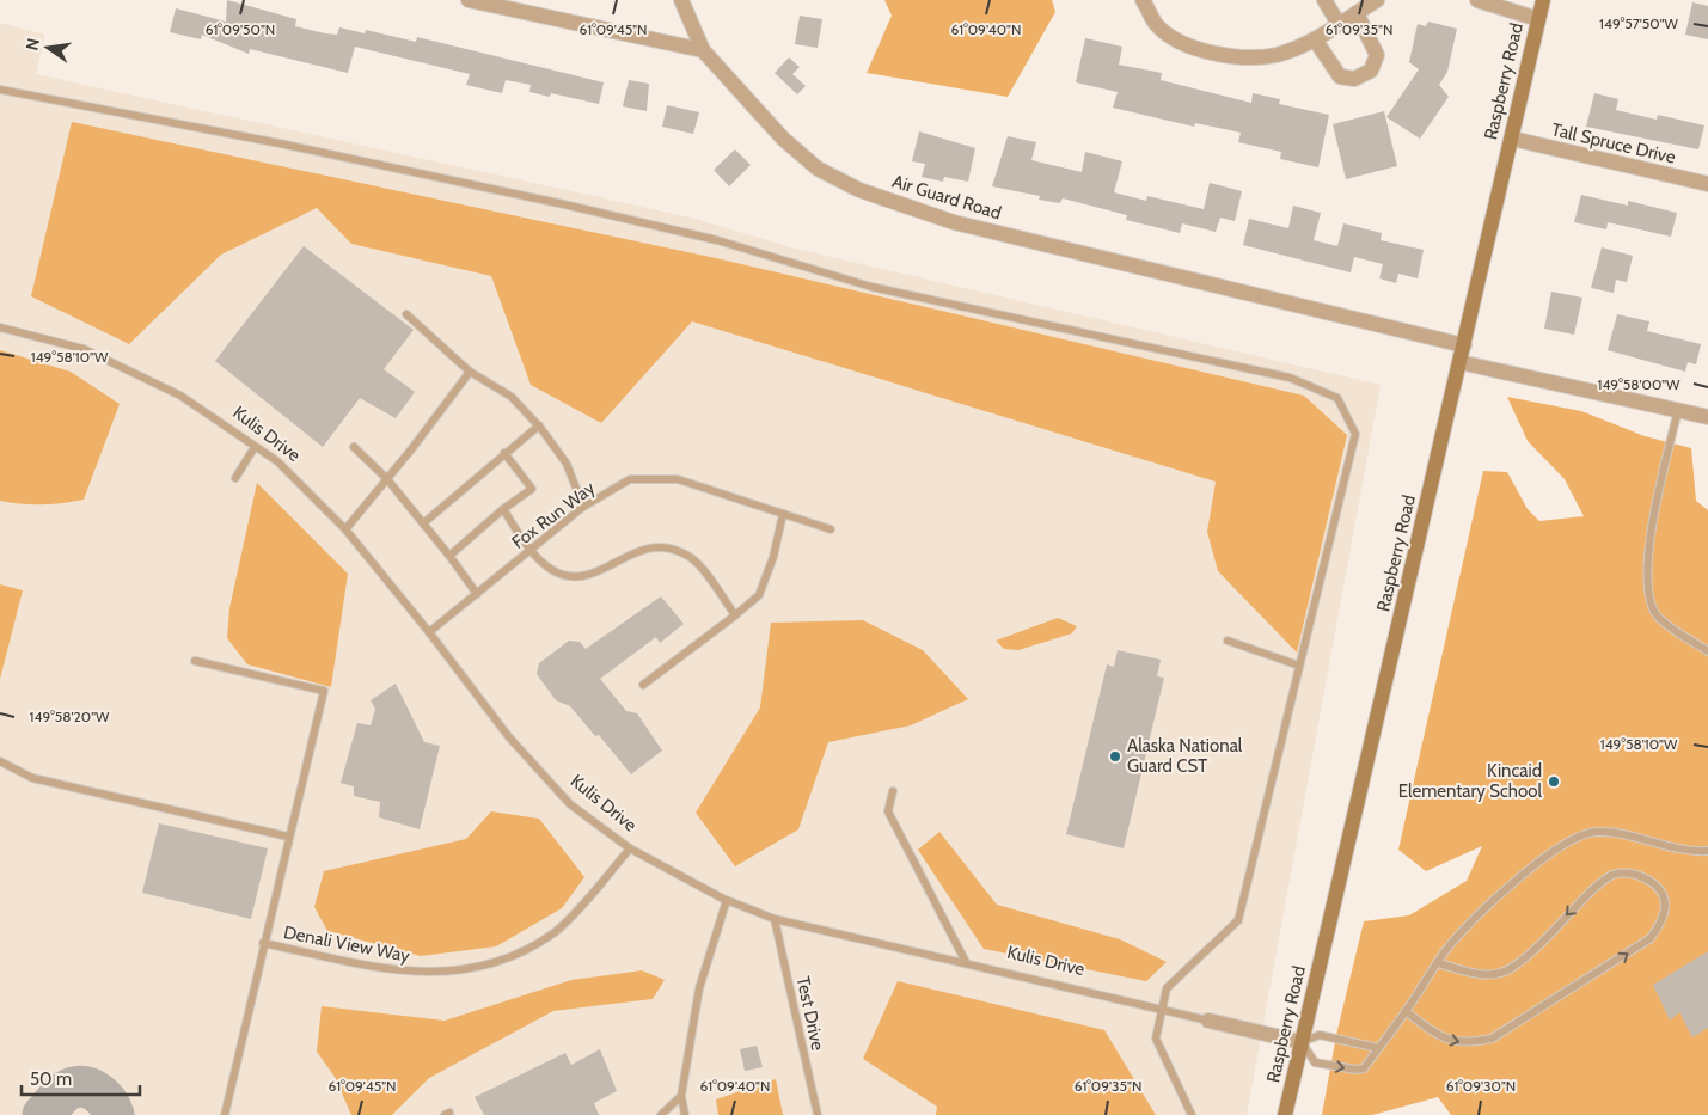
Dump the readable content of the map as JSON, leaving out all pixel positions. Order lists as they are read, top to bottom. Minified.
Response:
{"streets":{"main road":["Raspberry Road"],"street":["Tall Spruce Drive","Air Guard Road","Kulis Drive"],"lane":["Fox Run Way","Denali View Way","Test Drive"]},"crossings":[["Raspberry Road","Tall Spruce Drive"],["Raspberry Road","Air Guard Road"],["Raspberry Road","Kulis Drive"],["Kulis Drive","Fox Run Way"],["Kulis Drive","Denali View Way"],["Kulis Drive","Test Drive"]],"places":["Alaska National Guard CST","Kincaid Elementary School"],"scale_bar":"50 m","north":"left","coordinates":["149°57'50\"W","61°09'50\"N","61°09'45\"N","61°09'40\"N","61°09'35\"N","149°58'10\"W","149°58'00\"W","149°58'20\"W","61°09'30\"N"]}
